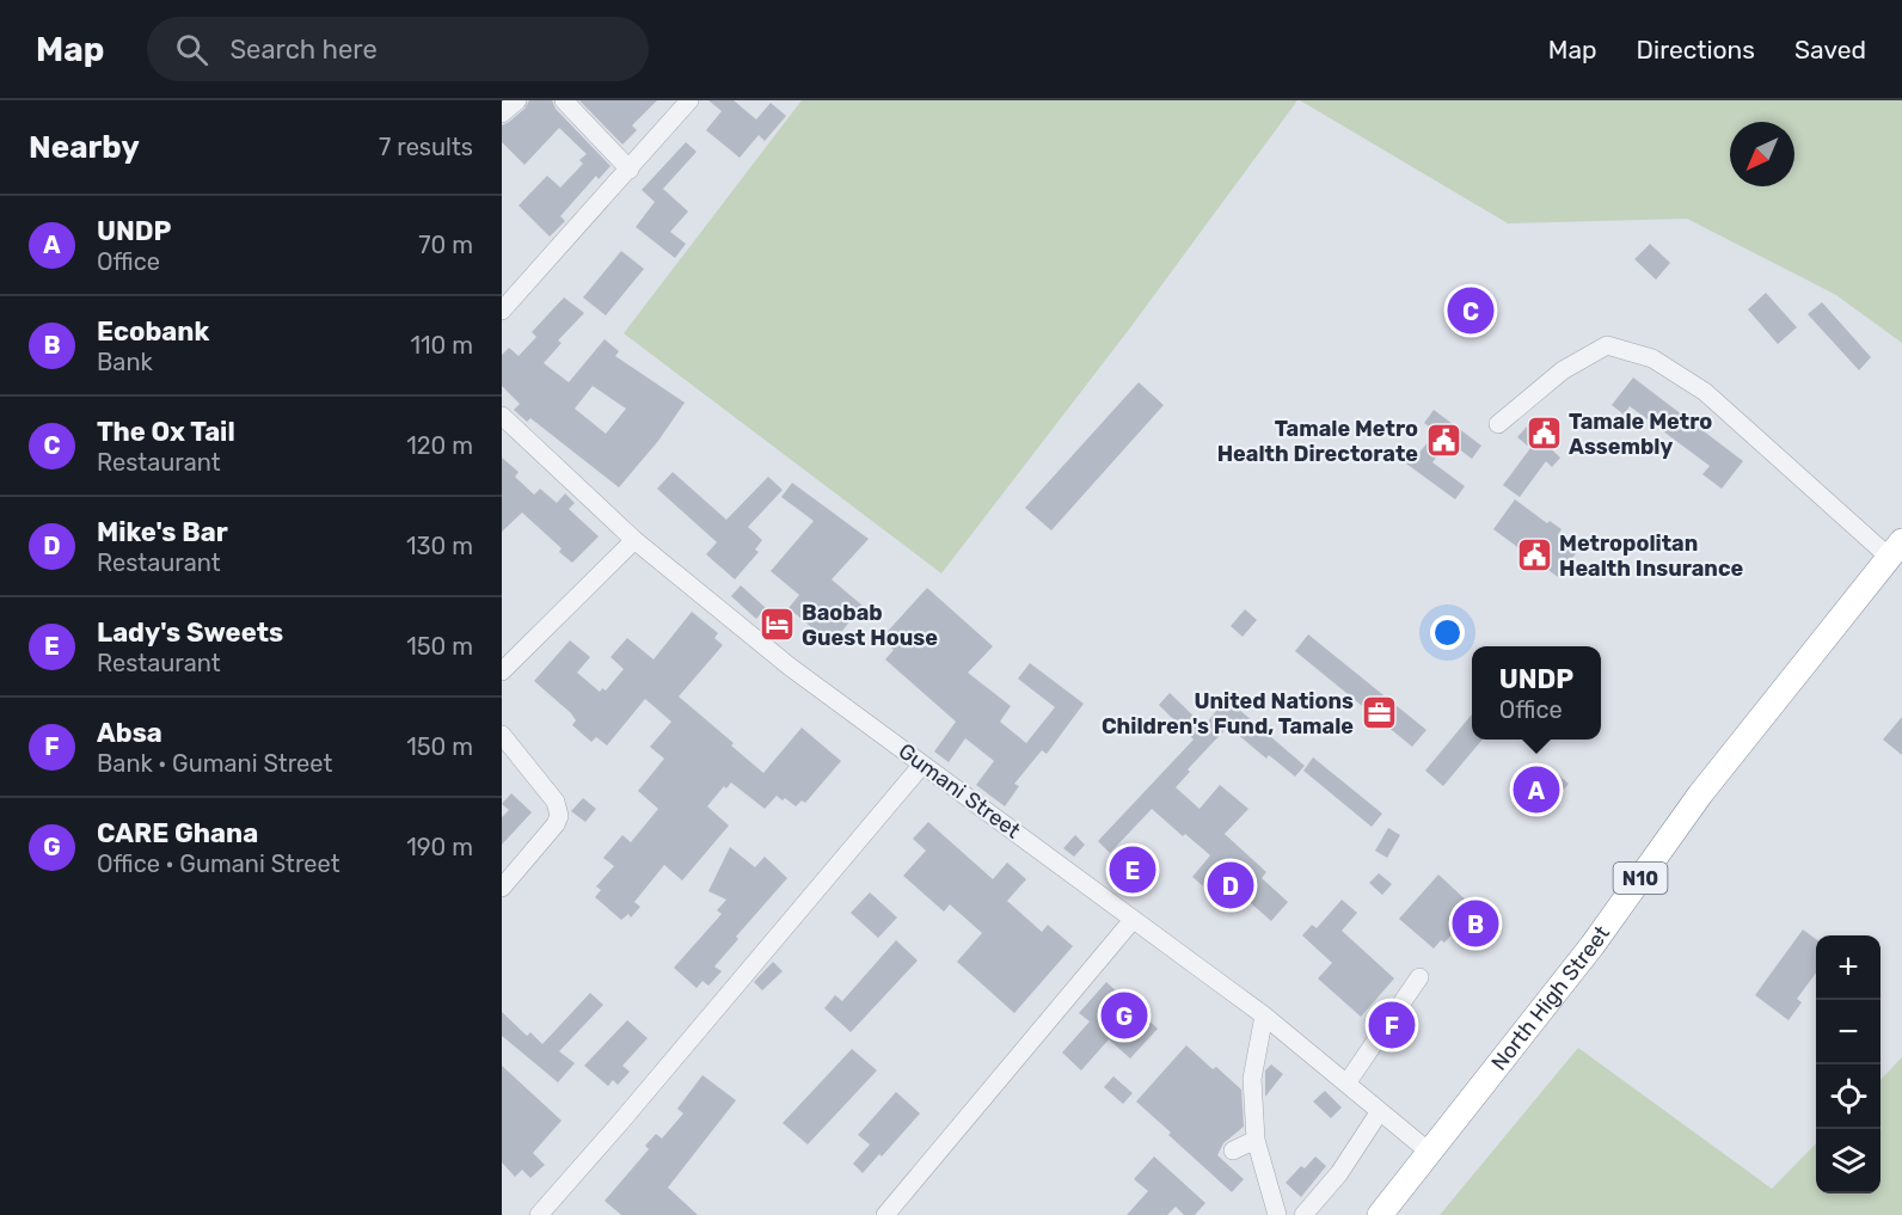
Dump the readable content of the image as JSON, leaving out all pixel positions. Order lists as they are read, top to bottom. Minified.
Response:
{"streets":{"highway":["N10","North High Street"],"street":["Gumani Street"]},"crossings":[["Gumani Street","North High Street"]],"places":{"public building":["Tamale Metro Assembly","Tamale Metro Health Directorate","Metropolitan Health Insurance"],"hotel":["Baobab Guest House"],"office":["United Nations Children's Fund, Tamale"]},"north":"bottom left","page":{"header":"Map","search":"Search here","nav":["Map","Directions","Saved"],"heading":["Nearby","7 results"],"list":[{"mark":"A","name":"UNDP","note":"Office","value":"70 m"},{"mark":"B","name":"Ecobank","note":"Bank","value":"110 m"},{"mark":"C","name":"The Ox Tail","note":"Restaurant","value":"120 m"},{"mark":"D","name":"Mike's Bar","note":"Restaurant","value":"130 m"},{"mark":"E","name":"Lady's Sweets","note":"Restaurant","value":"150 m"},{"mark":"F","name":"Absa","note":"Bank · Gumani Street","value":"150 m"},{"mark":"G","name":"CARE Ghana","note":"Office · Gumani Street","value":"190 m"}],"pins":["C","A","E","D","B","G","F"],"popup":["UNDP","Office"],"map_buttons":["+","−"]}}
